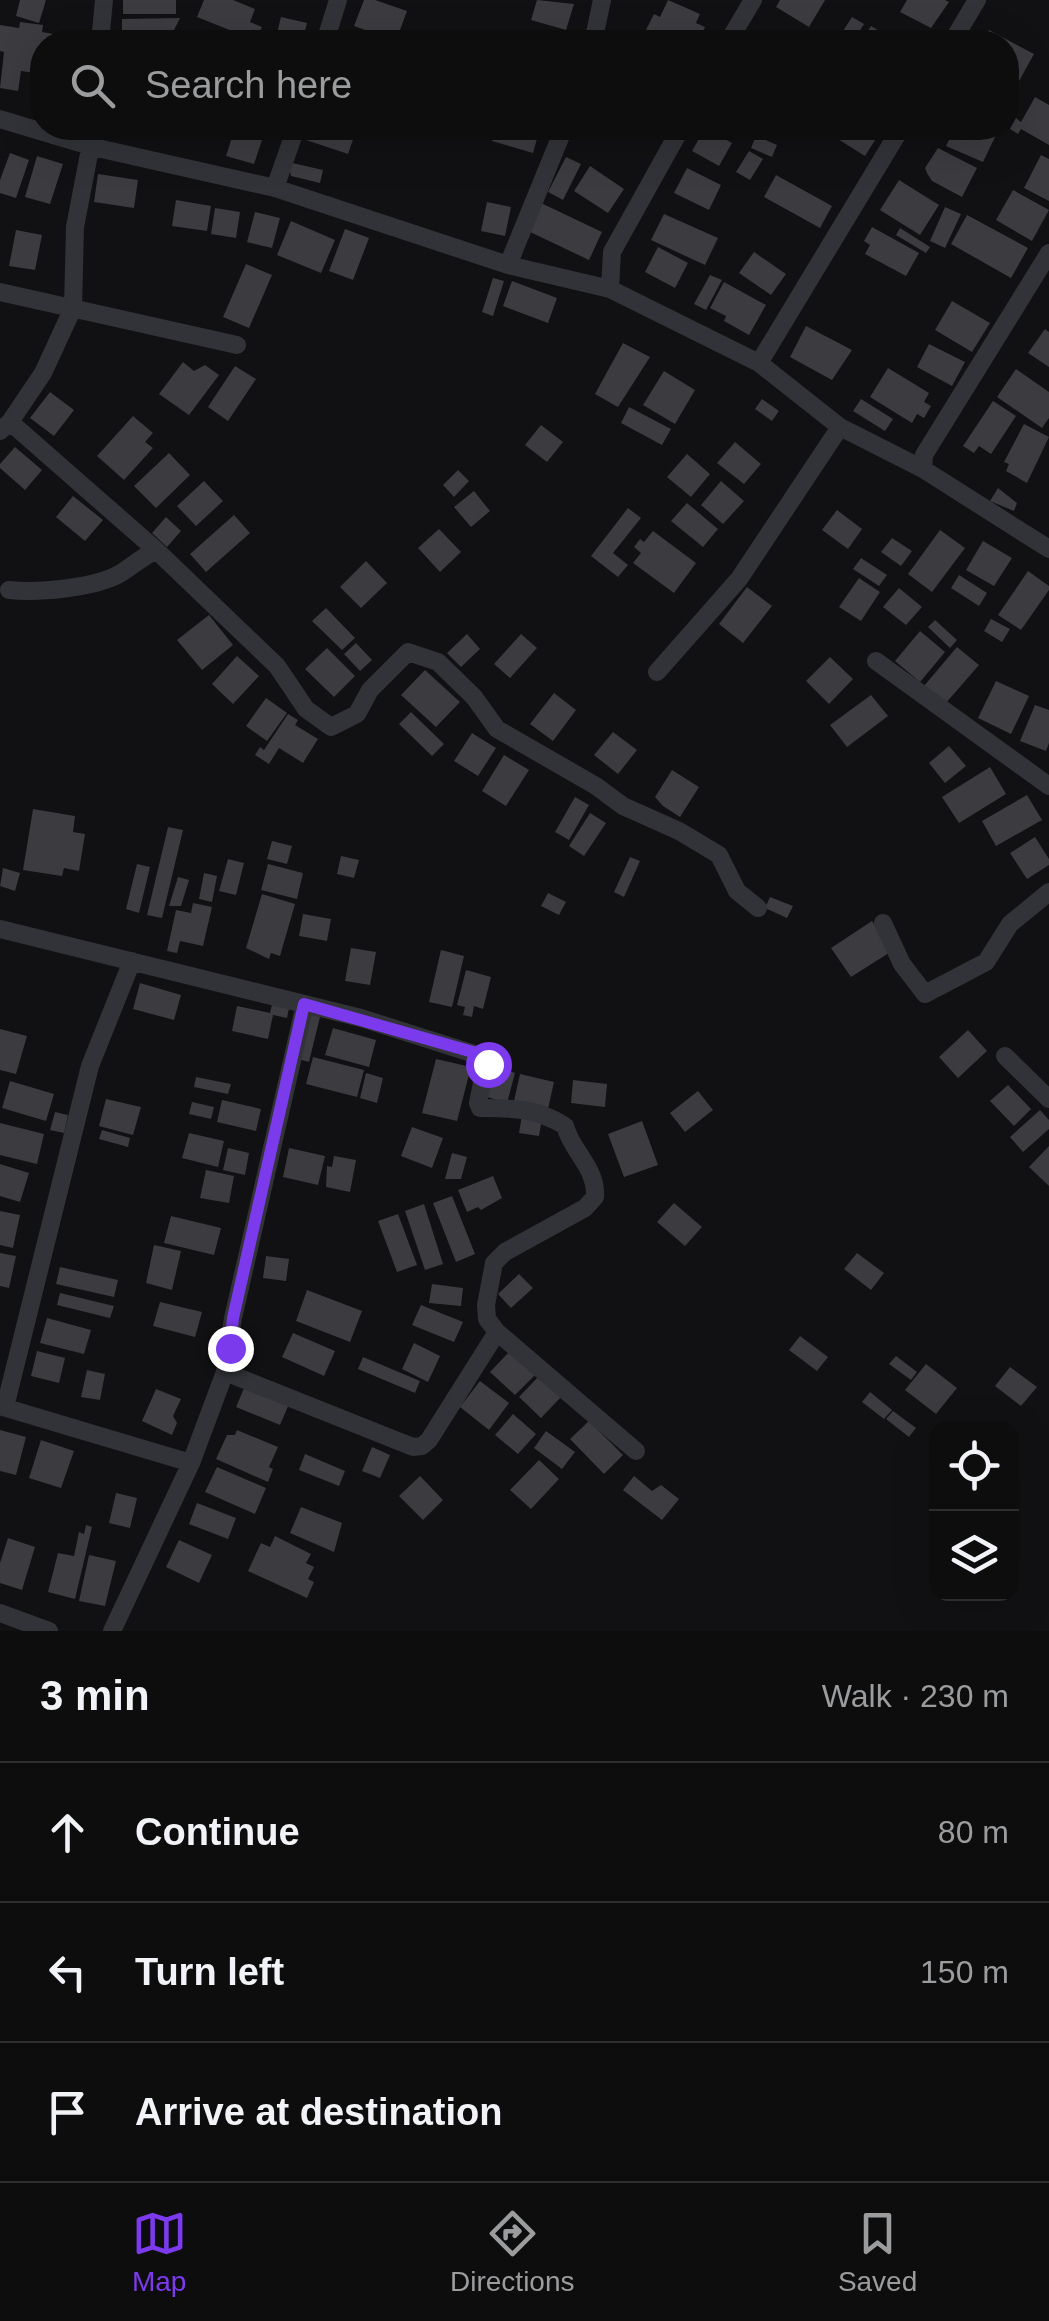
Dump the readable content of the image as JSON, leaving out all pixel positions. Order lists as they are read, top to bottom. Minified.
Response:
{"page":{"search":"Search here","heading":["3 min","Walk · 230 m"],"list":[["Continue","80 m"],["Turn left","150 m"],"Arrive at destination"],"nav":["Map","Directions","Saved"]}}
